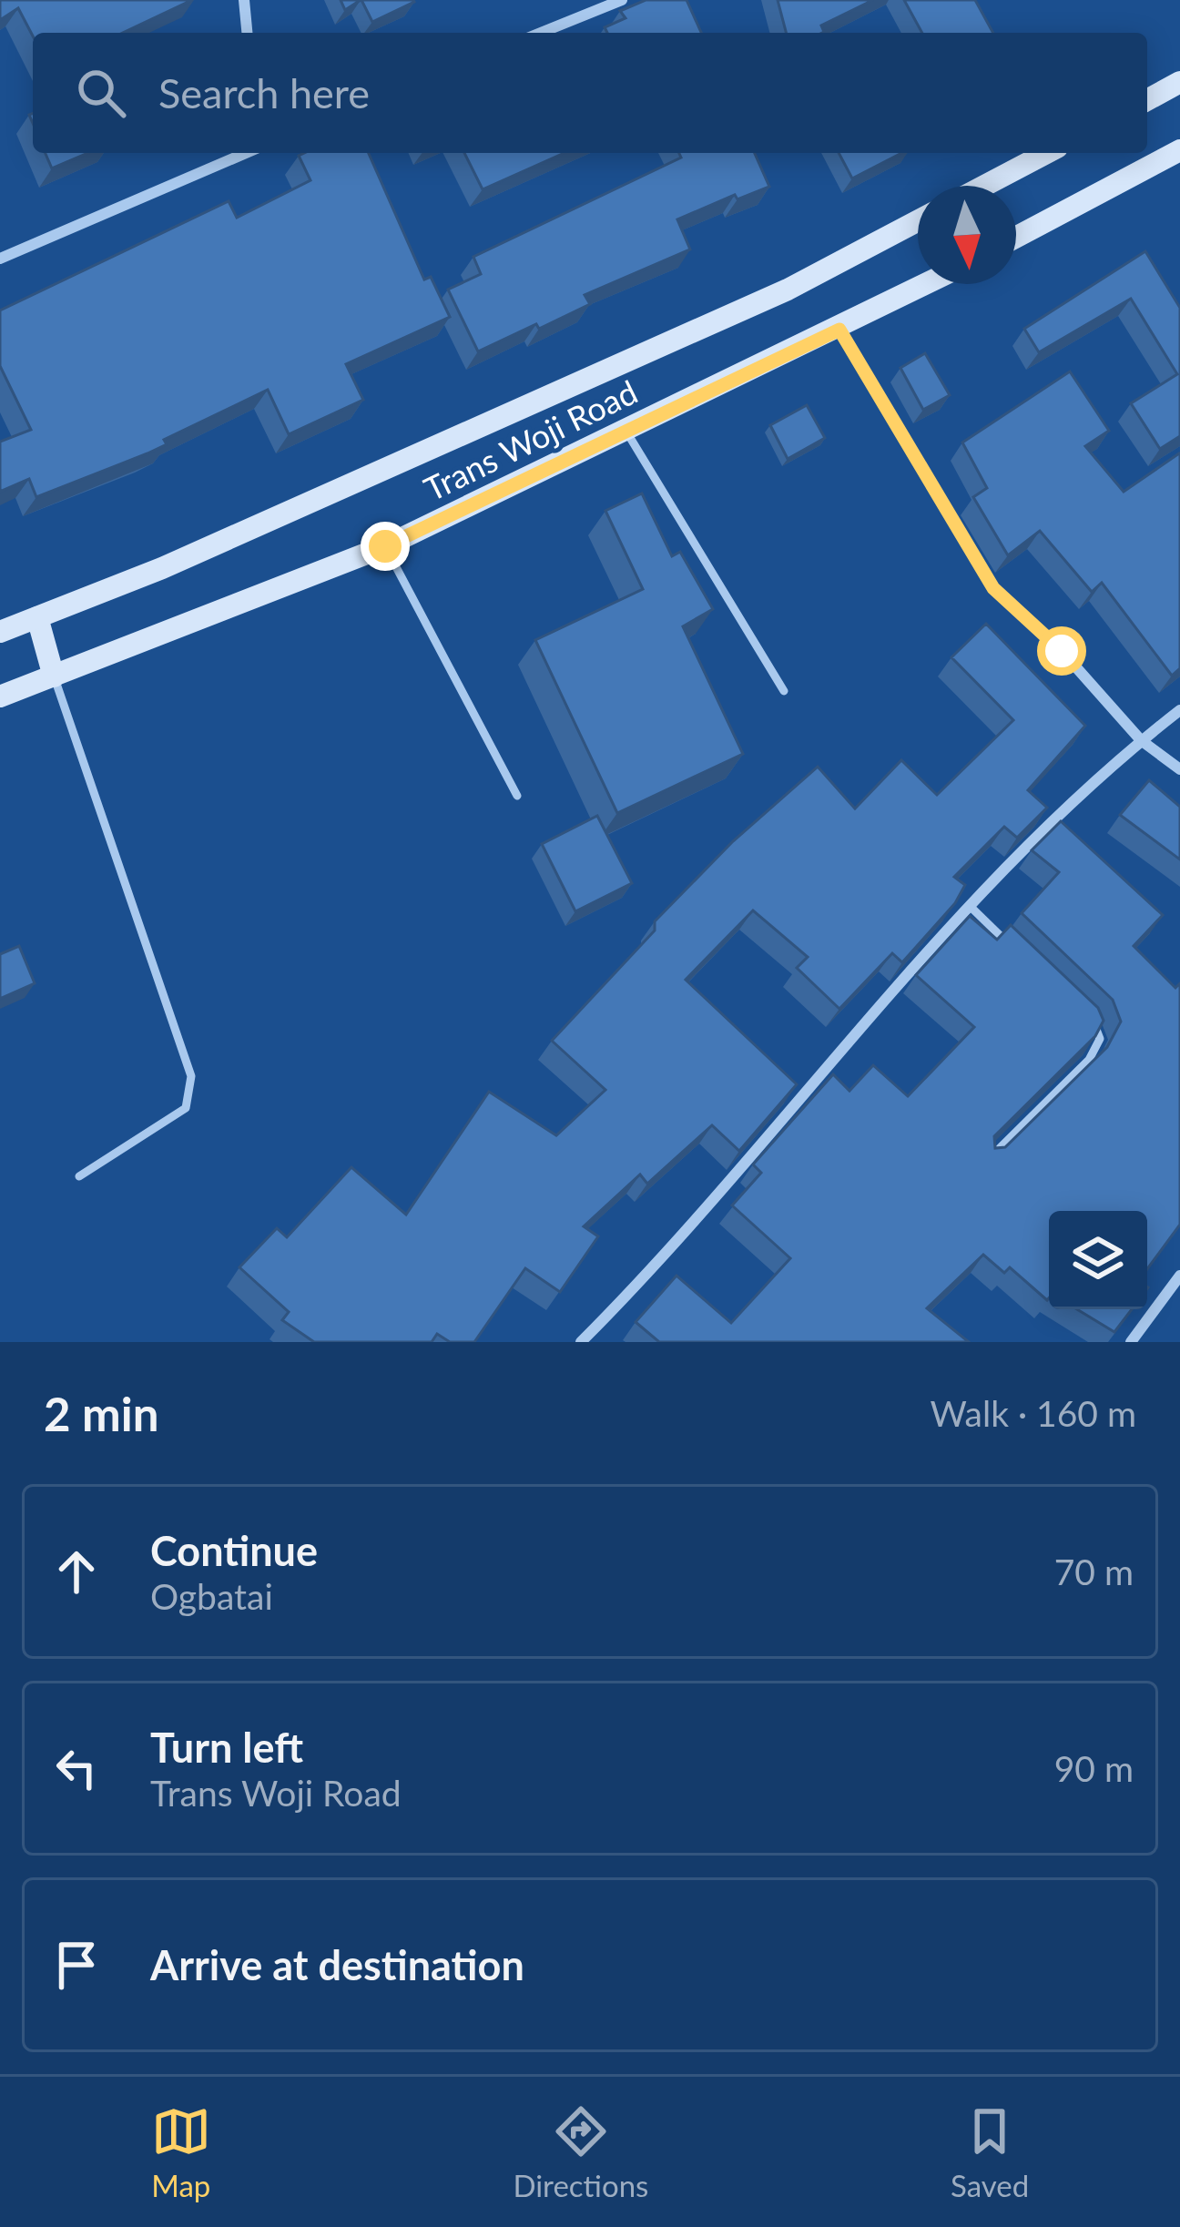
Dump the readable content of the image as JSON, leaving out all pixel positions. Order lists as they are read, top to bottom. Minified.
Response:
{"streets":{"main road":["Trans Woji Road"]},"north":"bottom","page":{"search":"Search here","heading":["2 min","Walk · 160 m"],"list":[["Continue","Ogbatai","70 m"],["Turn left","Trans Woji Road","90 m"],"Arrive at destination"],"nav":["Map","Directions","Saved"]}}
